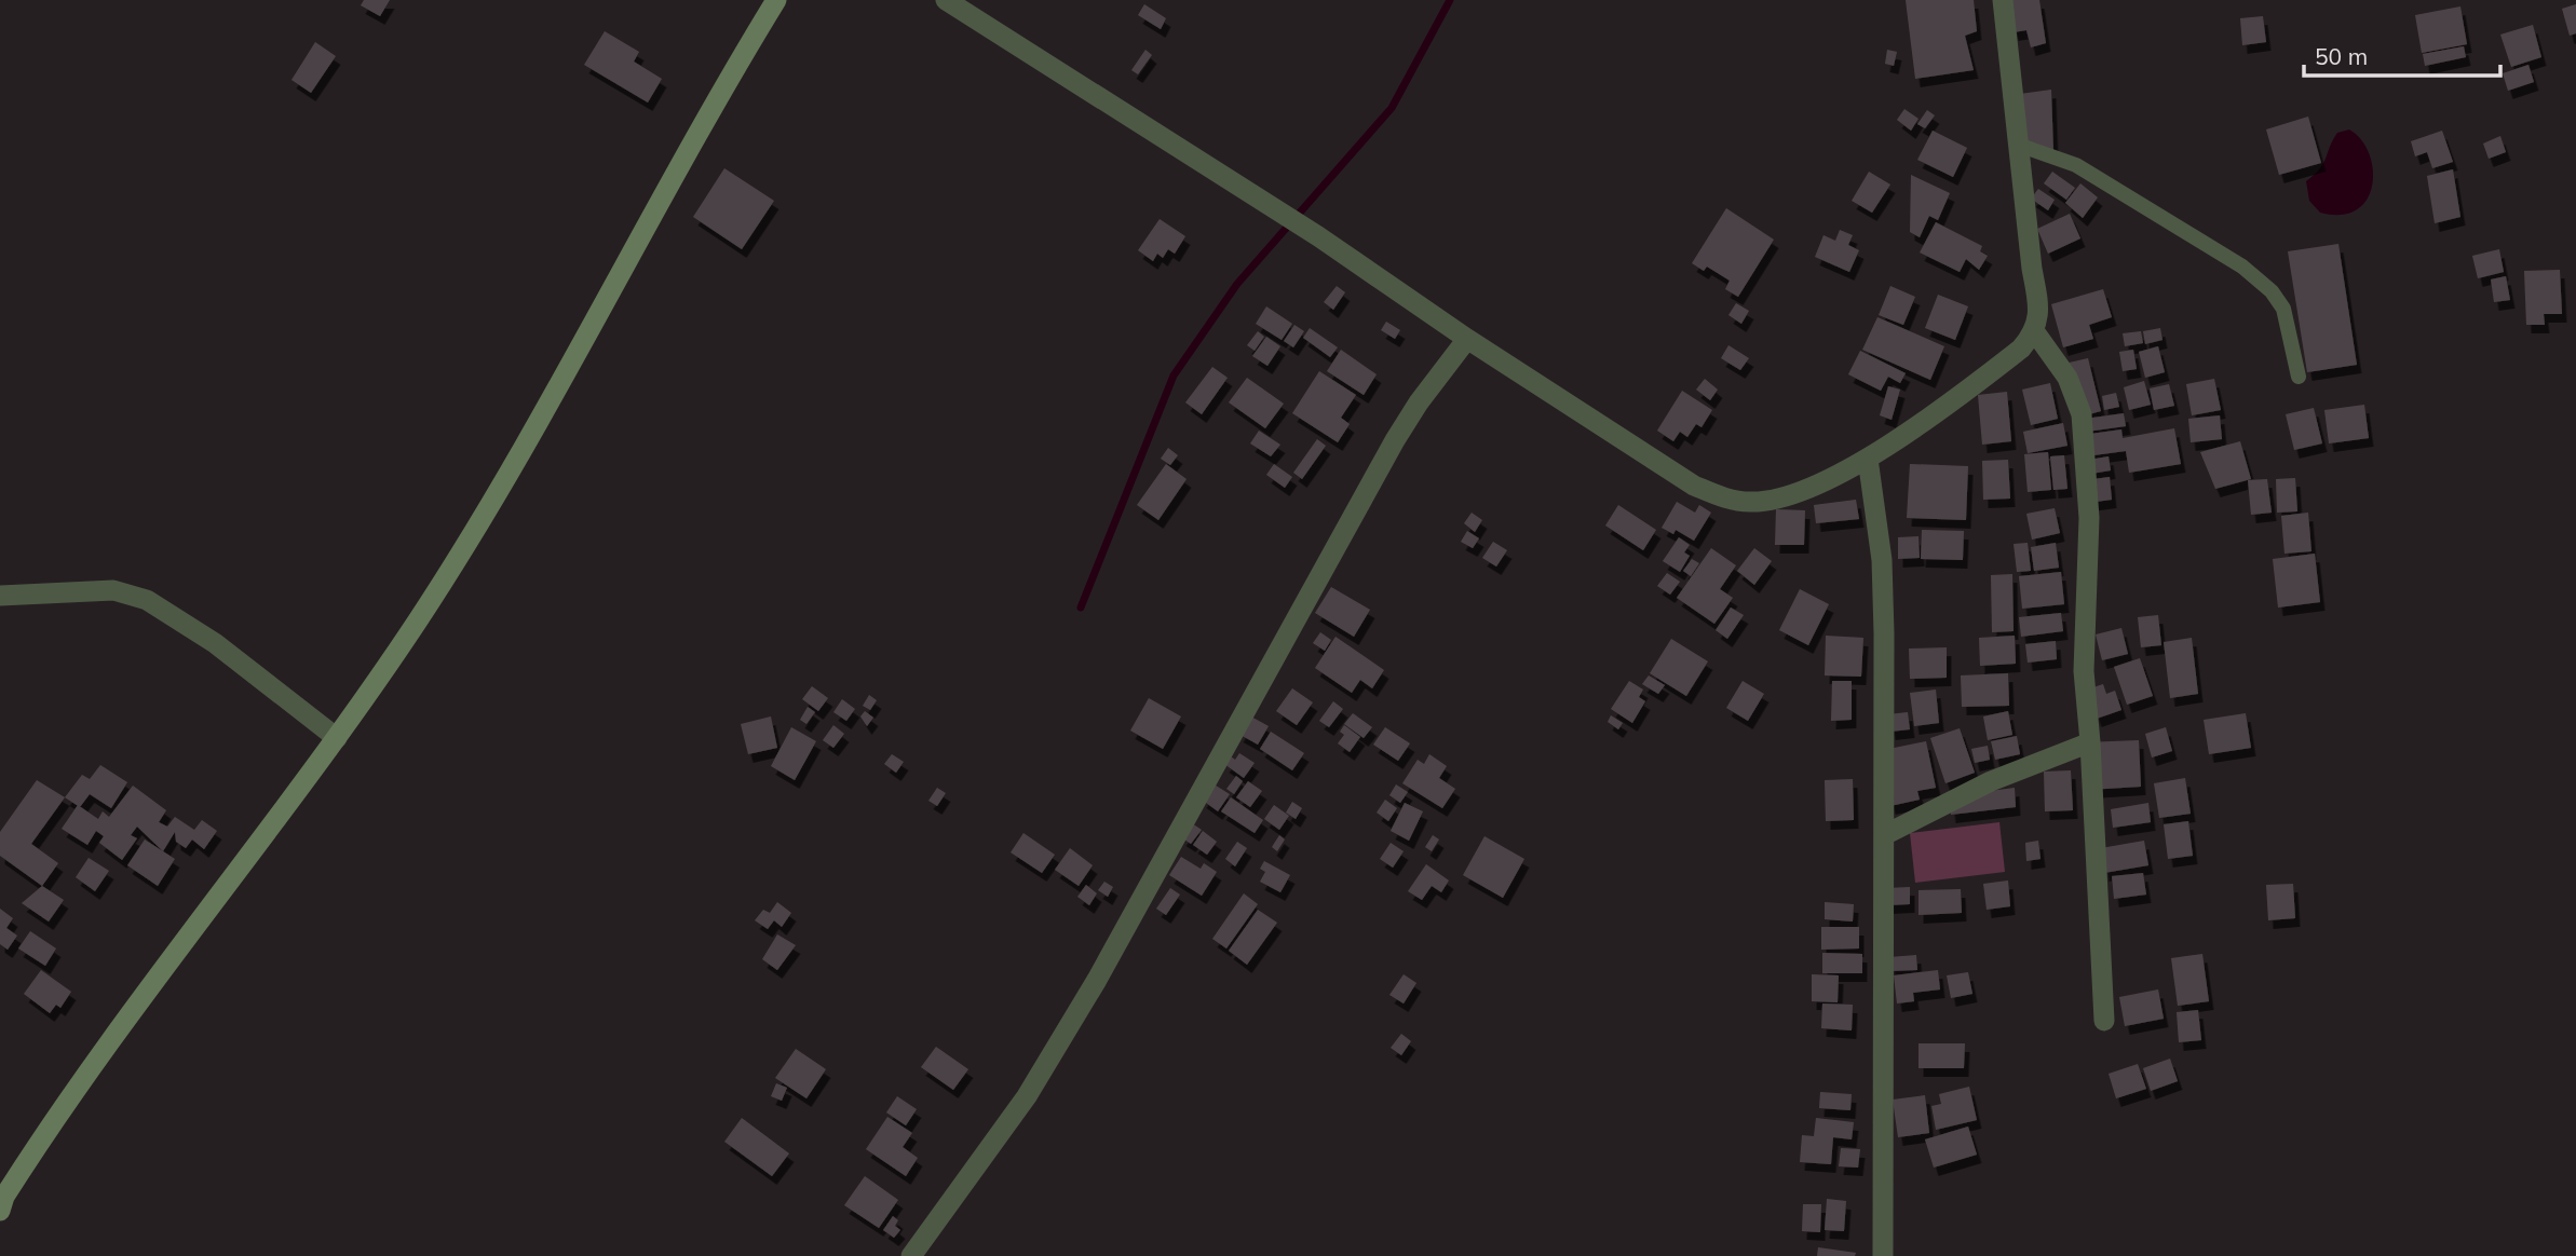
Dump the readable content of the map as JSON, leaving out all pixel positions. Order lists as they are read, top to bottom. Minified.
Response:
{"scale_bar":"50 m"}
